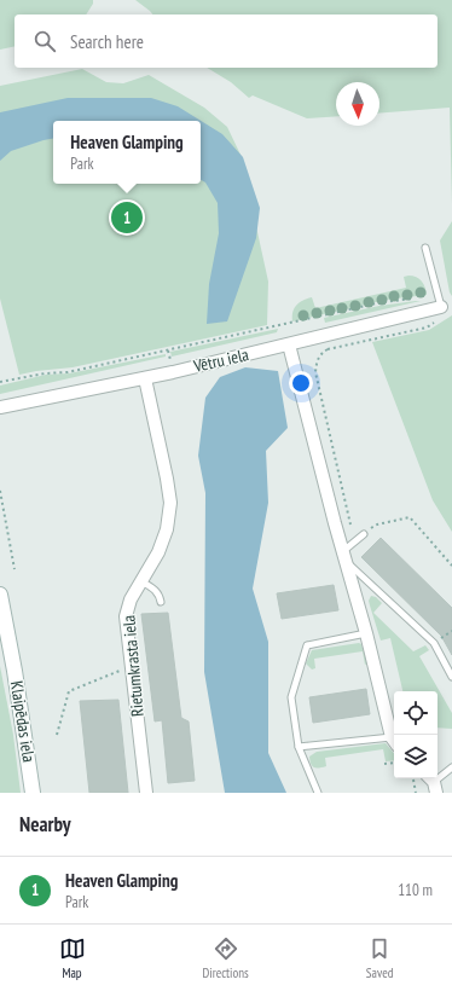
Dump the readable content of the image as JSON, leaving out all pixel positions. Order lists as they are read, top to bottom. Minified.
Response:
{"streets":{"main road":["Klaipēdas iela"],"street":["Vētru iela","Rietumkrasta iela"]},"crossings":[["Vētru iela","Rietumkrasta iela"]],"north":"bottom","page":{"search":"Search here","popup":["Heaven Glamping","Park"],"pins":"1","heading":"Nearby","list":[{"mark":"1","name":"Heaven Glamping","note":"Park","value":"110 m"}],"nav":["Map","Directions","Saved"]}}
